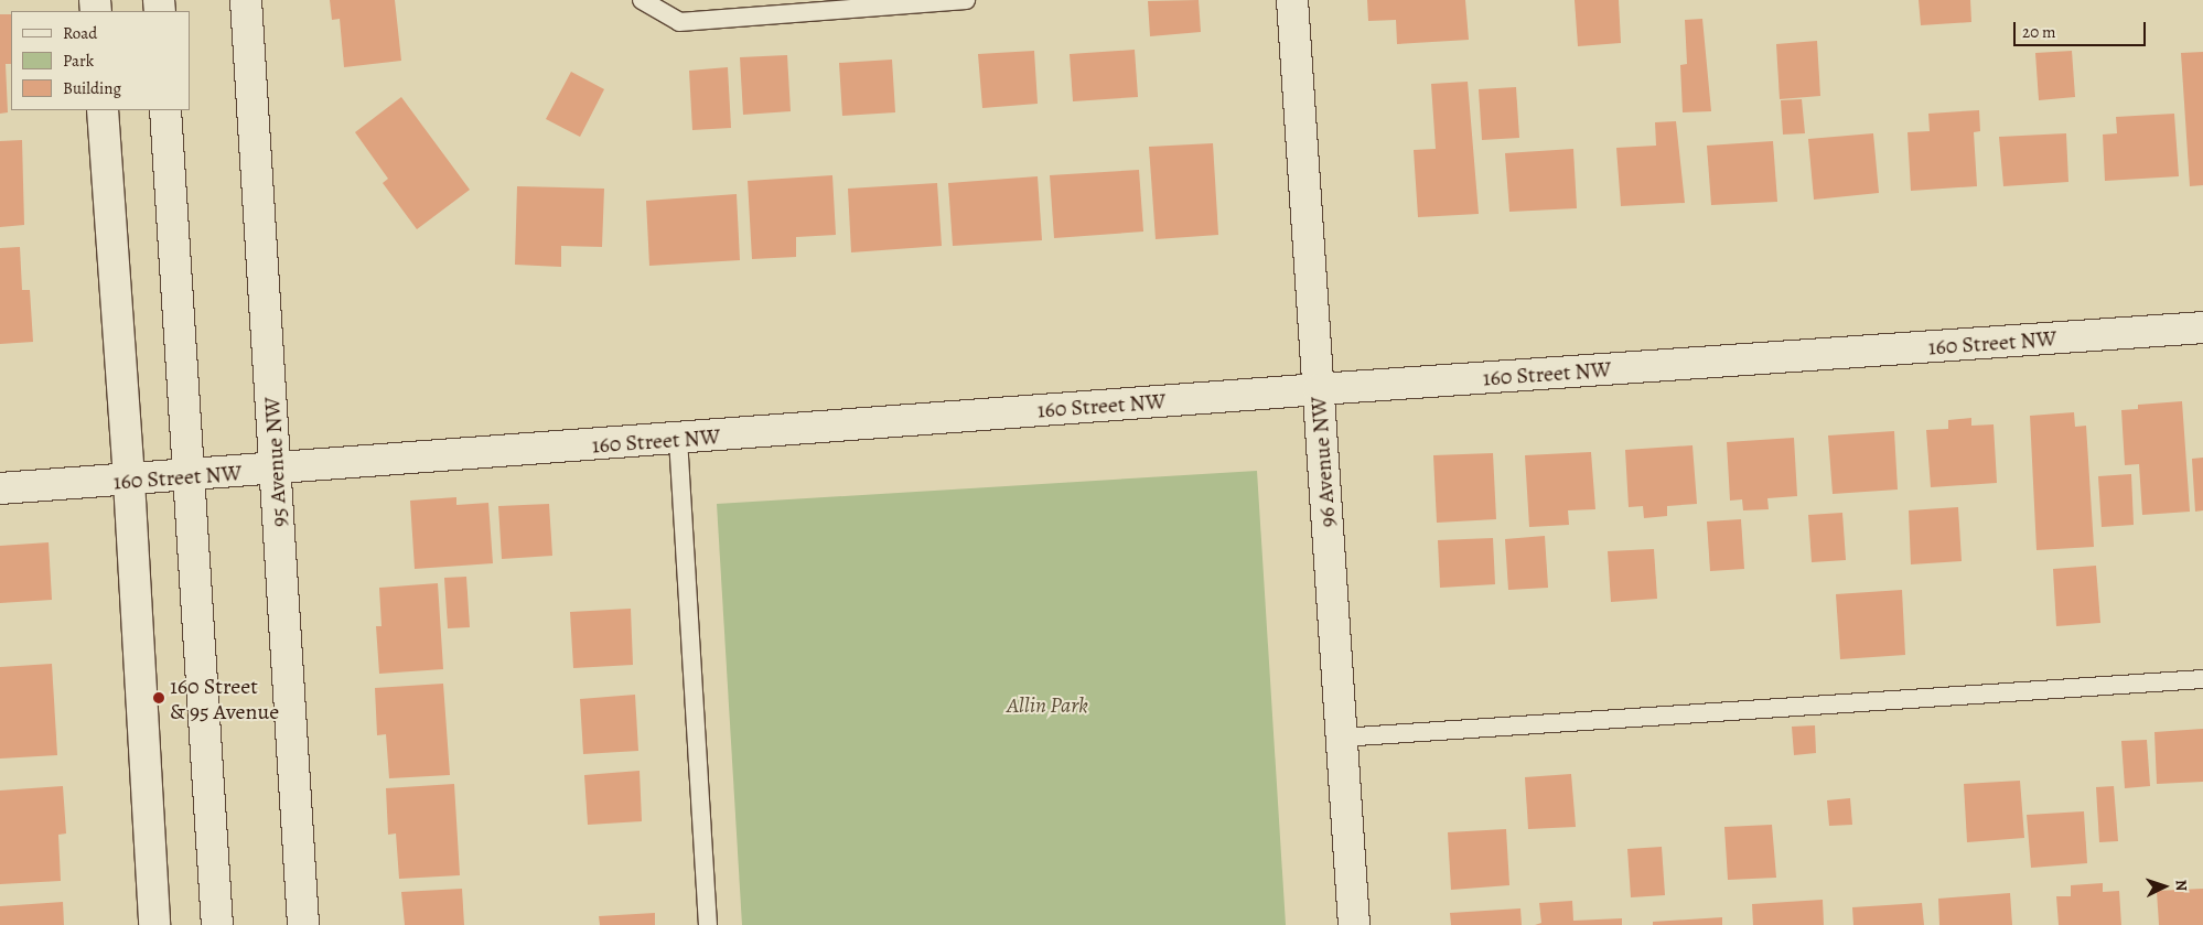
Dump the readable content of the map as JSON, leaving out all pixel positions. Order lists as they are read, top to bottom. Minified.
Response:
{"streets":{"street":["160 Street NW","95 Avenue NW","96 Avenue NW"]},"crossings":[["160 Street NW","95 Avenue NW"],["160 Street NW","96 Avenue NW"]],"parks":["Allin Park"],"places":["160 Street & 95 Avenue"],"legend":["Road","Park","Building"],"scale_bar":"20 m","north":"right"}
